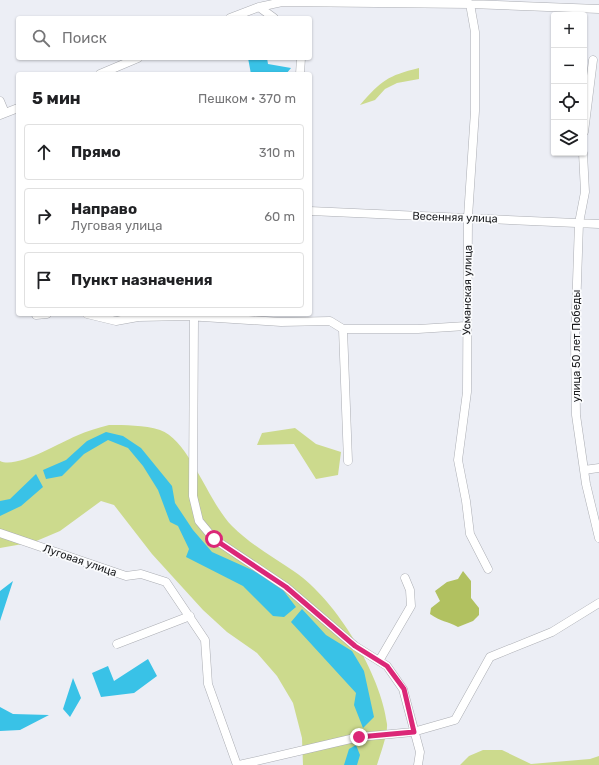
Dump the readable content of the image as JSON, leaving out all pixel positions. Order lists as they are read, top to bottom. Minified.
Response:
{"streets":{"street":["Весенняя улица","Усманская улица","улица 50 лет Победы","Луговая улица"]},"crossings":[["Весенняя улица","Усманская улица"],["Весенняя улица","улица 50 лет Победы"]],"page":{"map_buttons":["+","−"],"search":"Поиск","heading":["5 мин","Пешком · 370 m"],"list":[["Прямо","310 m"],["Направо","Луговая улица","60 m"],"Пункт назначения"]}}
